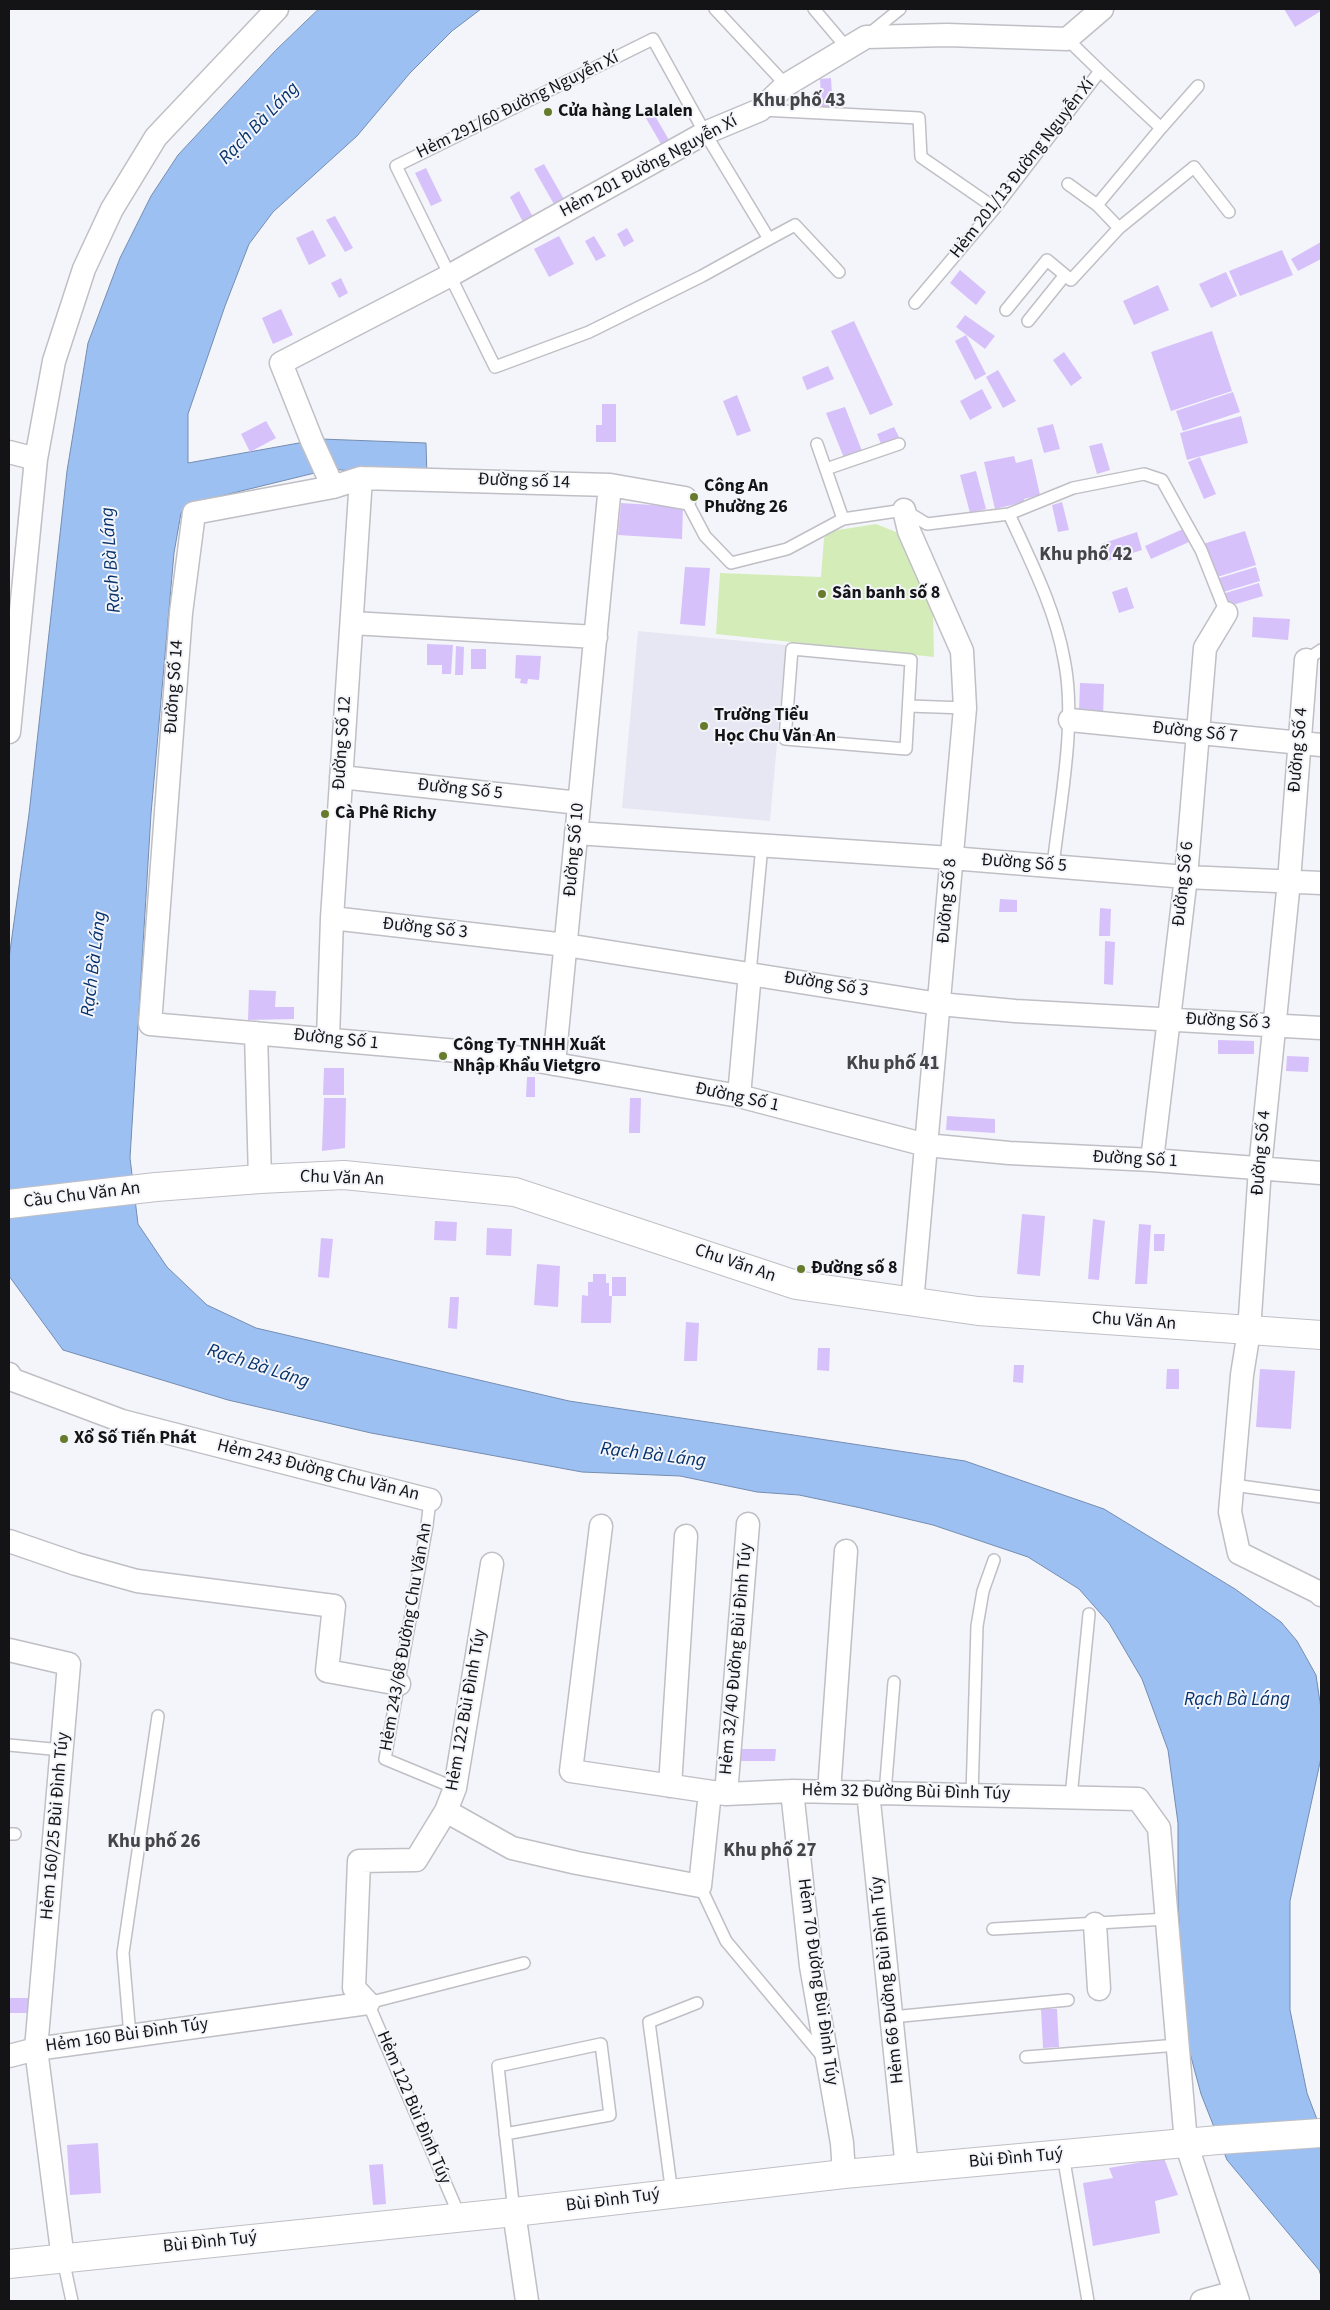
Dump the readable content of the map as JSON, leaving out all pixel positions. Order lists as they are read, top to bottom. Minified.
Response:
{"streets":{"street":["Hẻm 201 Đường Nguyễn Xí","Đường số 14","Đường Số 14","Đường Số 7","Đường Số 12","Đường Số 4","Đường Số 5","Đường Số 10","Đường Số 6","Đường Số 8","Đường Số 3","Đường Số 1","Chu Văn An","Cầu Chu Văn An","Hẻm 243 Đường Chu Văn An","Hẻm 32/40 Đường Bùi Đình Túy","Hẻm 122 Bùi Đình Túy","Hẻm 32 Đường Bùi Đình Túy","Hẻm 160/25 Bùi Đình Túy","Hẻm 66 Đường Bùi Đình Túy","Hẻm 70 Đường Bùi Đình Túy","Hẻm 160 Bùi Đình Túy","Bùi Đình Tuý"],"lane":["Hẻm 291/60 Đường Nguyễn Xí","Hẻm 201/13 Đường Nguyễn Xí","Hẻm 243/68 Đường Chu Văn An"]},"crossings":[["Hẻm 291/60 Đường Nguyễn Xí","Hẻm 201 Đường Nguyễn Xí"],["Hẻm 201 Đường Nguyễn Xí","Hẻm 201/13 Đường Nguyễn Xí"],["Hẻm 201 Đường Nguyễn Xí","Đường Số 14"],["Đường số 14","Đường Số 12"],["Đường số 14","Đường Số 10"],["Đường Số 14","Đường Số 1"],["Đường Số 7","Đường Số 4"],["Đường Số 7","Đường Số 6"],["Đường Số 12","Đường Số 5"],["Đường Số 12","Đường Số 3"],["Đường Số 12","Đường Số 1"],["Đường Số 4","Đường Số 5"],["Đường Số 4","Đường Số 3"],["Đường Số 4","Đường Số 1"],["Đường Số 4","Chu Văn An"],["Đường Số 5","Đường Số 10"],["Đường Số 5","Đường Số 6"],["Đường Số 5","Đường Số 8"],["Đường Số 10","Đường Số 3"],["Đường Số 10","Đường Số 1"],["Đường Số 6","Đường Số 3"],["Đường Số 6","Đường Số 1"],["Đường Số 8","Đường Số 3"],["Đường Số 8","Đường Số 1"],["Đường Số 8","Chu Văn An"],["Chu Văn An","Cầu Chu Văn An"],["Hẻm 243 Đường Chu Văn An","Hẻm 243/68 Đường Chu Văn An"],["Hẻm 243/68 Đường Chu Văn An","Hẻm 122 Bùi Đình Túy"],["Hẻm 32/40 Đường Bùi Đình Túy","Hẻm 32 Đường Bùi Đình Túy"],["Hẻm 122 Bùi Đình Túy","Hẻm 160 Bùi Đình Túy"],["Hẻm 122 Bùi Đình Túy","Bùi Đình Tuý"],["Hẻm 32 Đường Bùi Đình Túy","Hẻm 66 Đường Bùi Đình Túy"],["Hẻm 32 Đường Bùi Đình Túy","Hẻm 70 Đường Bùi Đình Túy"],["Hẻm 32 Đường Bùi Đình Túy","Bùi Đình Tuý"],["Hẻm 160/25 Bùi Đình Túy","Hẻm 160 Bùi Đình Túy"],["Hẻm 66 Đường Bùi Đình Túy","Bùi Đình Tuý"],["Hẻm 70 Đường Bùi Đình Túy","Bùi Đình Tuý"],["Hẻm 160 Bùi Đình Túy","Bùi Đình Tuý"]],"districts":["Khu phố 43","Khu phố 42","Khu phố 41","Khu phố 26","Khu phố 27"],"water":["Rạch Bà Láng"],"places":["Cửa hàng Lalalen","Công An Phường 26","Sân banh số 8","Trường Tiểu Học Chu Văn An","Cà Phê Richy","Công Ty TNHH Xuất Nhập Khẩu Vietgro","Đường số 8","Xổ Số Tiến Phát"]}
